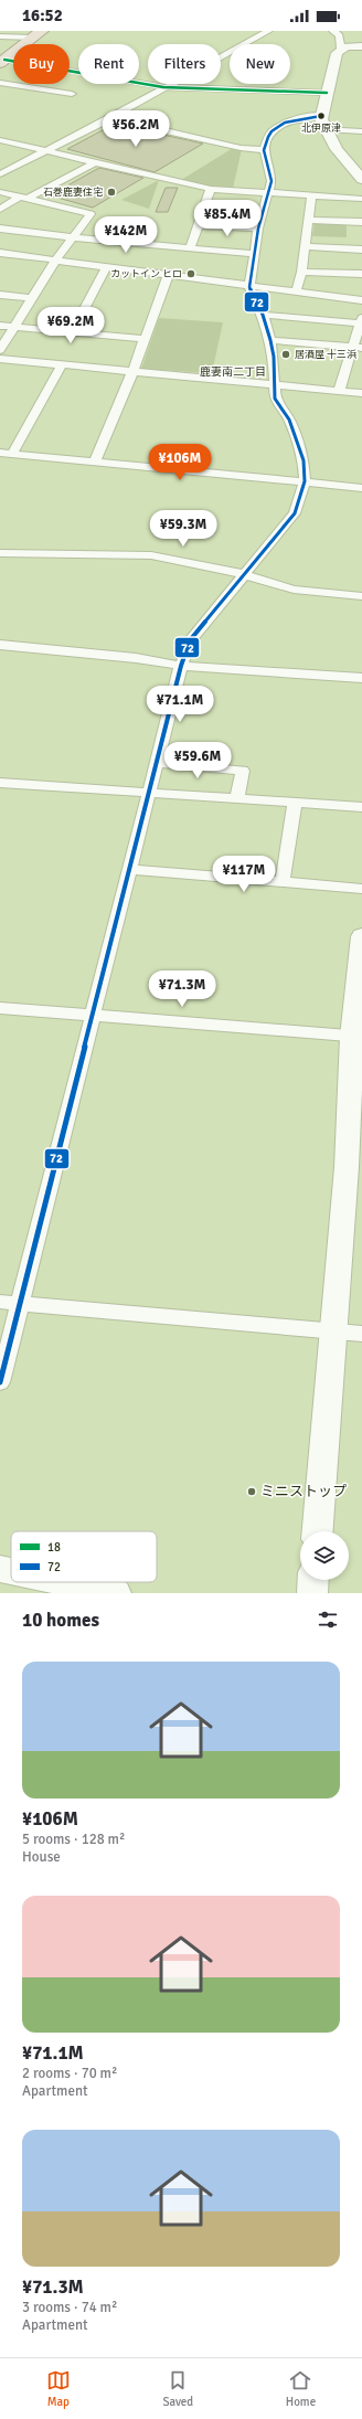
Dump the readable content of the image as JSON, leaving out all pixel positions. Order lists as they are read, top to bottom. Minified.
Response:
{"districts":["鹿妻南二丁目"],"places":["北伊原津","石巻鹿妻住宅","カットイン ヒロ","居酒屋 十三浜","ミニストップ"],"lines":["transit line 18","transit line 72"],"legend":["18","72"],"page":{"status":"16:52","chip":["Buy","Rent","Filters","New"],"price":["¥56.2M","¥85.4M","¥142M","¥69.2M","¥106M","¥59.3M","¥71.1M","¥59.6M","¥117M","¥71.3M"],"heading":"10 homes","list":[{"name":"¥106M","note":"5 rooms · 128 m² · House"},{"name":"¥71.1M","note":"2 rooms · 70 m² · Apartment"},{"name":"¥71.3M","note":"3 rooms · 74 m² · Apartment"}],"tabs":["Map","Saved","Home"]}}
